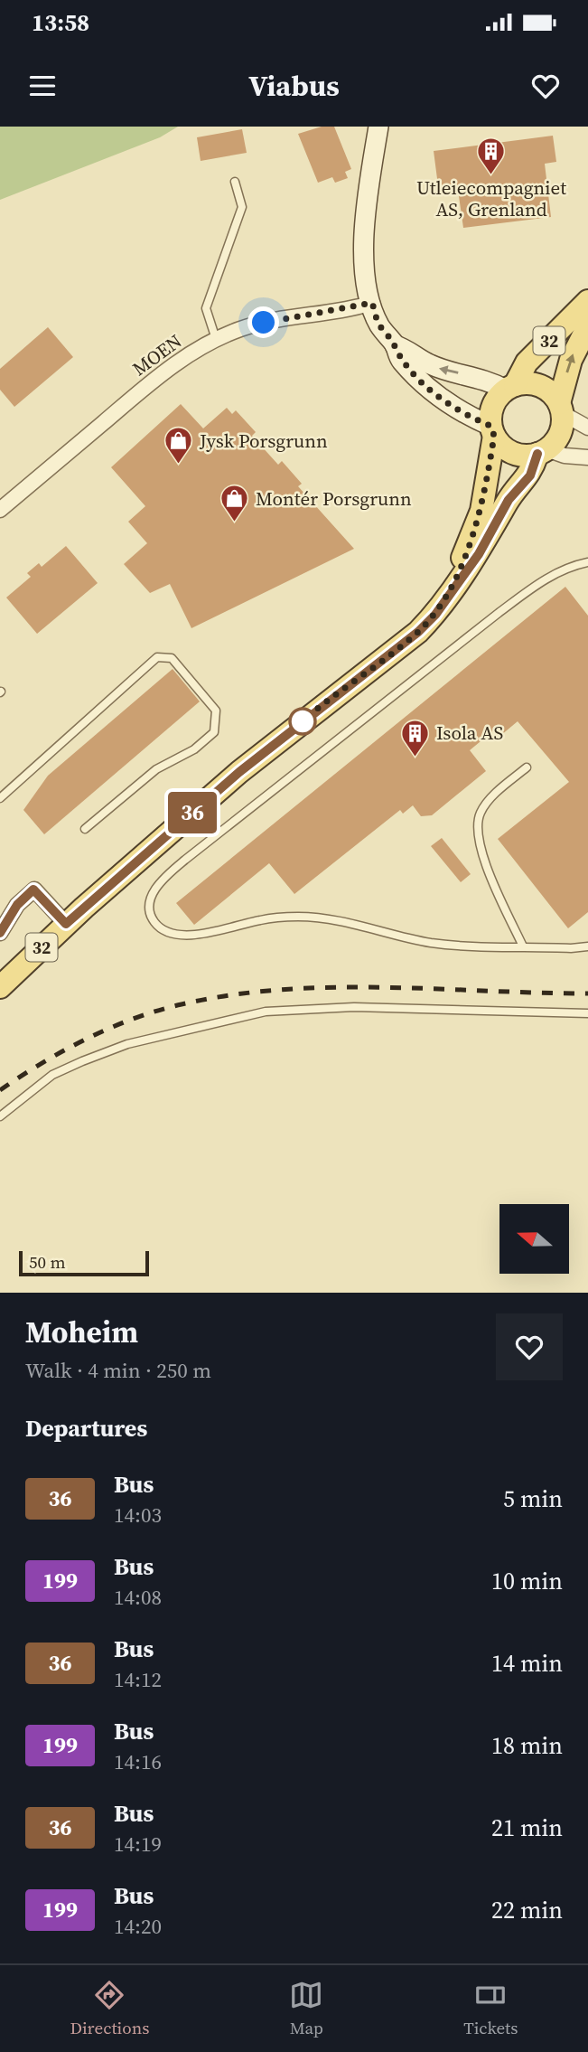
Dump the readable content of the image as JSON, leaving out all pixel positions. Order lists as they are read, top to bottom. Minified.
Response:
{"streets":{"main road":["32"],"street":["MOEN"]},"places":{"building":["Utleiecompagniet AS, Grenland","Isola AS"],"shop":["Jysk Porsgrunn","Montér Porsgrunn"]},"lines":["bus line 36"],"scale_bar":"50 m","north":"left","page":{"status":"13:58","header":"Viabus","on_map":"36","scale":"50 m","heading":[["Moheim","Walk · 4 min · 250 m"],"Departures"],"list":[{"mark":"36","name":"Bus","note":"14:03","value":"5 min"},{"mark":"199","name":"Bus","note":"14:08","value":"10 min"},{"mark":"36","name":"Bus","note":"14:12","value":"14 min"},{"mark":"199","name":"Bus","note":"14:16","value":"18 min"},{"mark":"36","name":"Bus","note":"14:19","value":"21 min"},{"mark":"199","name":"Bus","note":"14:20","value":"22 min"}],"tabs":["Directions","Map","Tickets"]}}
